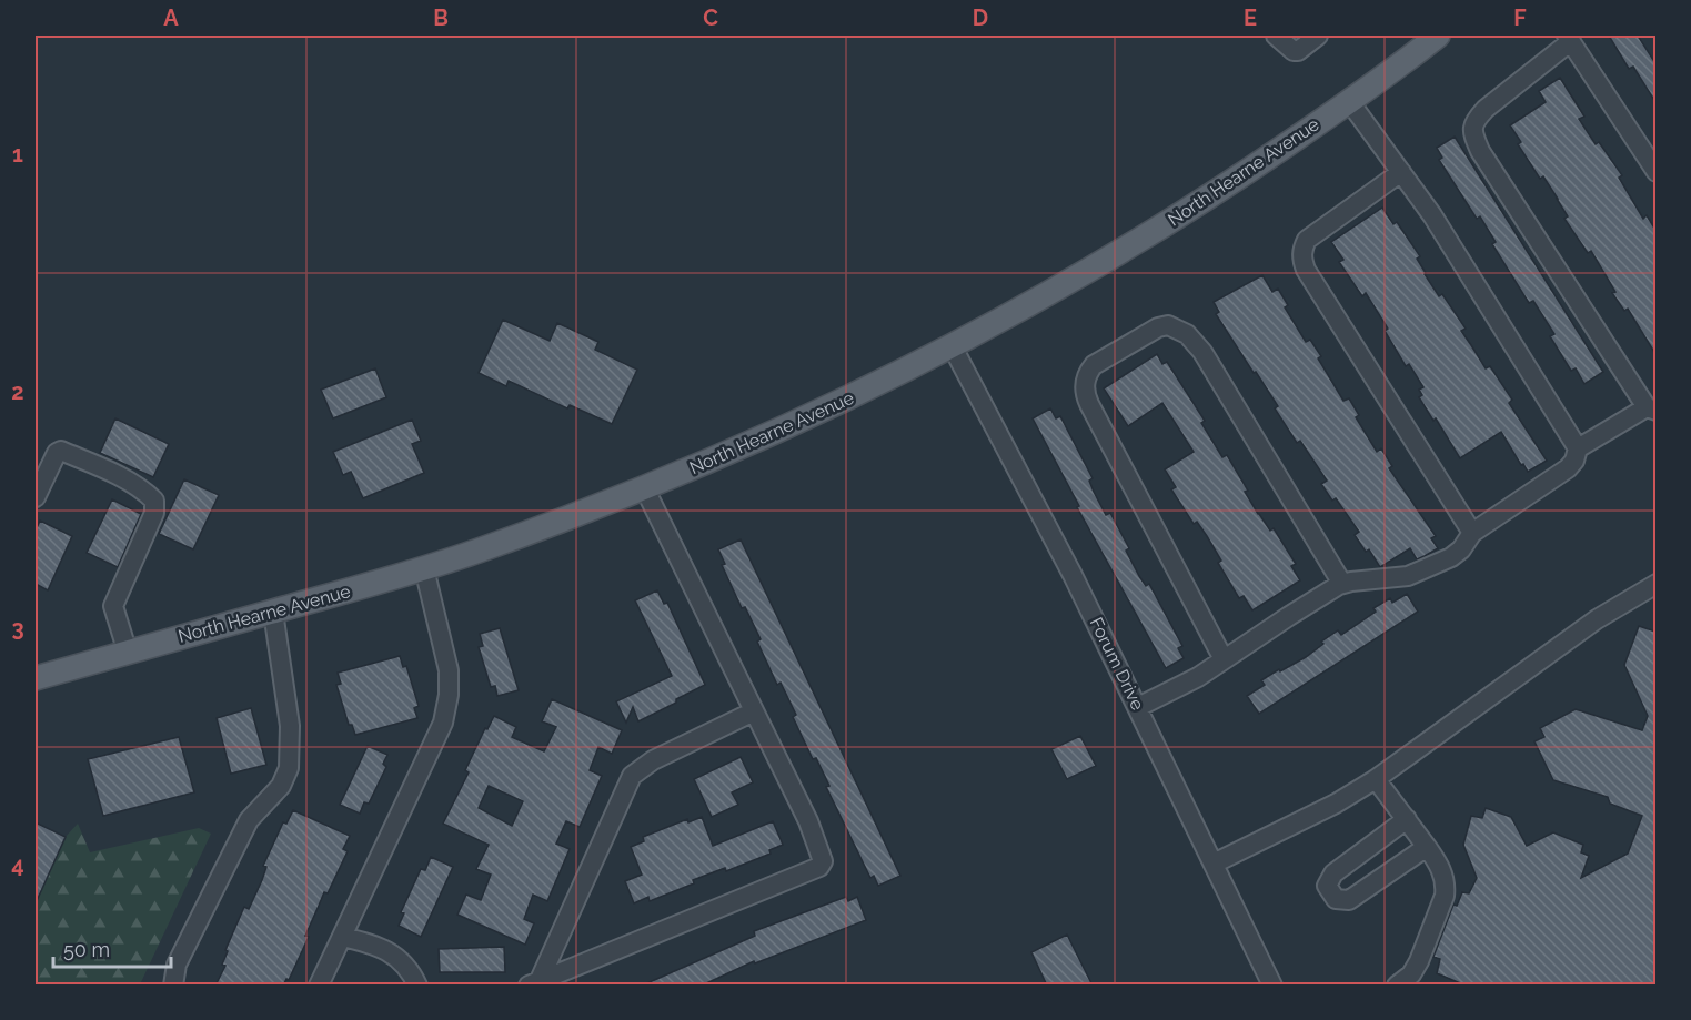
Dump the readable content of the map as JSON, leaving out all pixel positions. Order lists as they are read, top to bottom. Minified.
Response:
{"streets":{"main road":["North Hearne Avenue"],"street":["Forum Drive"]},"crossings":[["North Hearne Avenue","Forum Drive"]],"scale_bar":"50 m","grid":{"columns":["A","B","C","D","E","F"],"rows":["1","2","3","4"]}}
